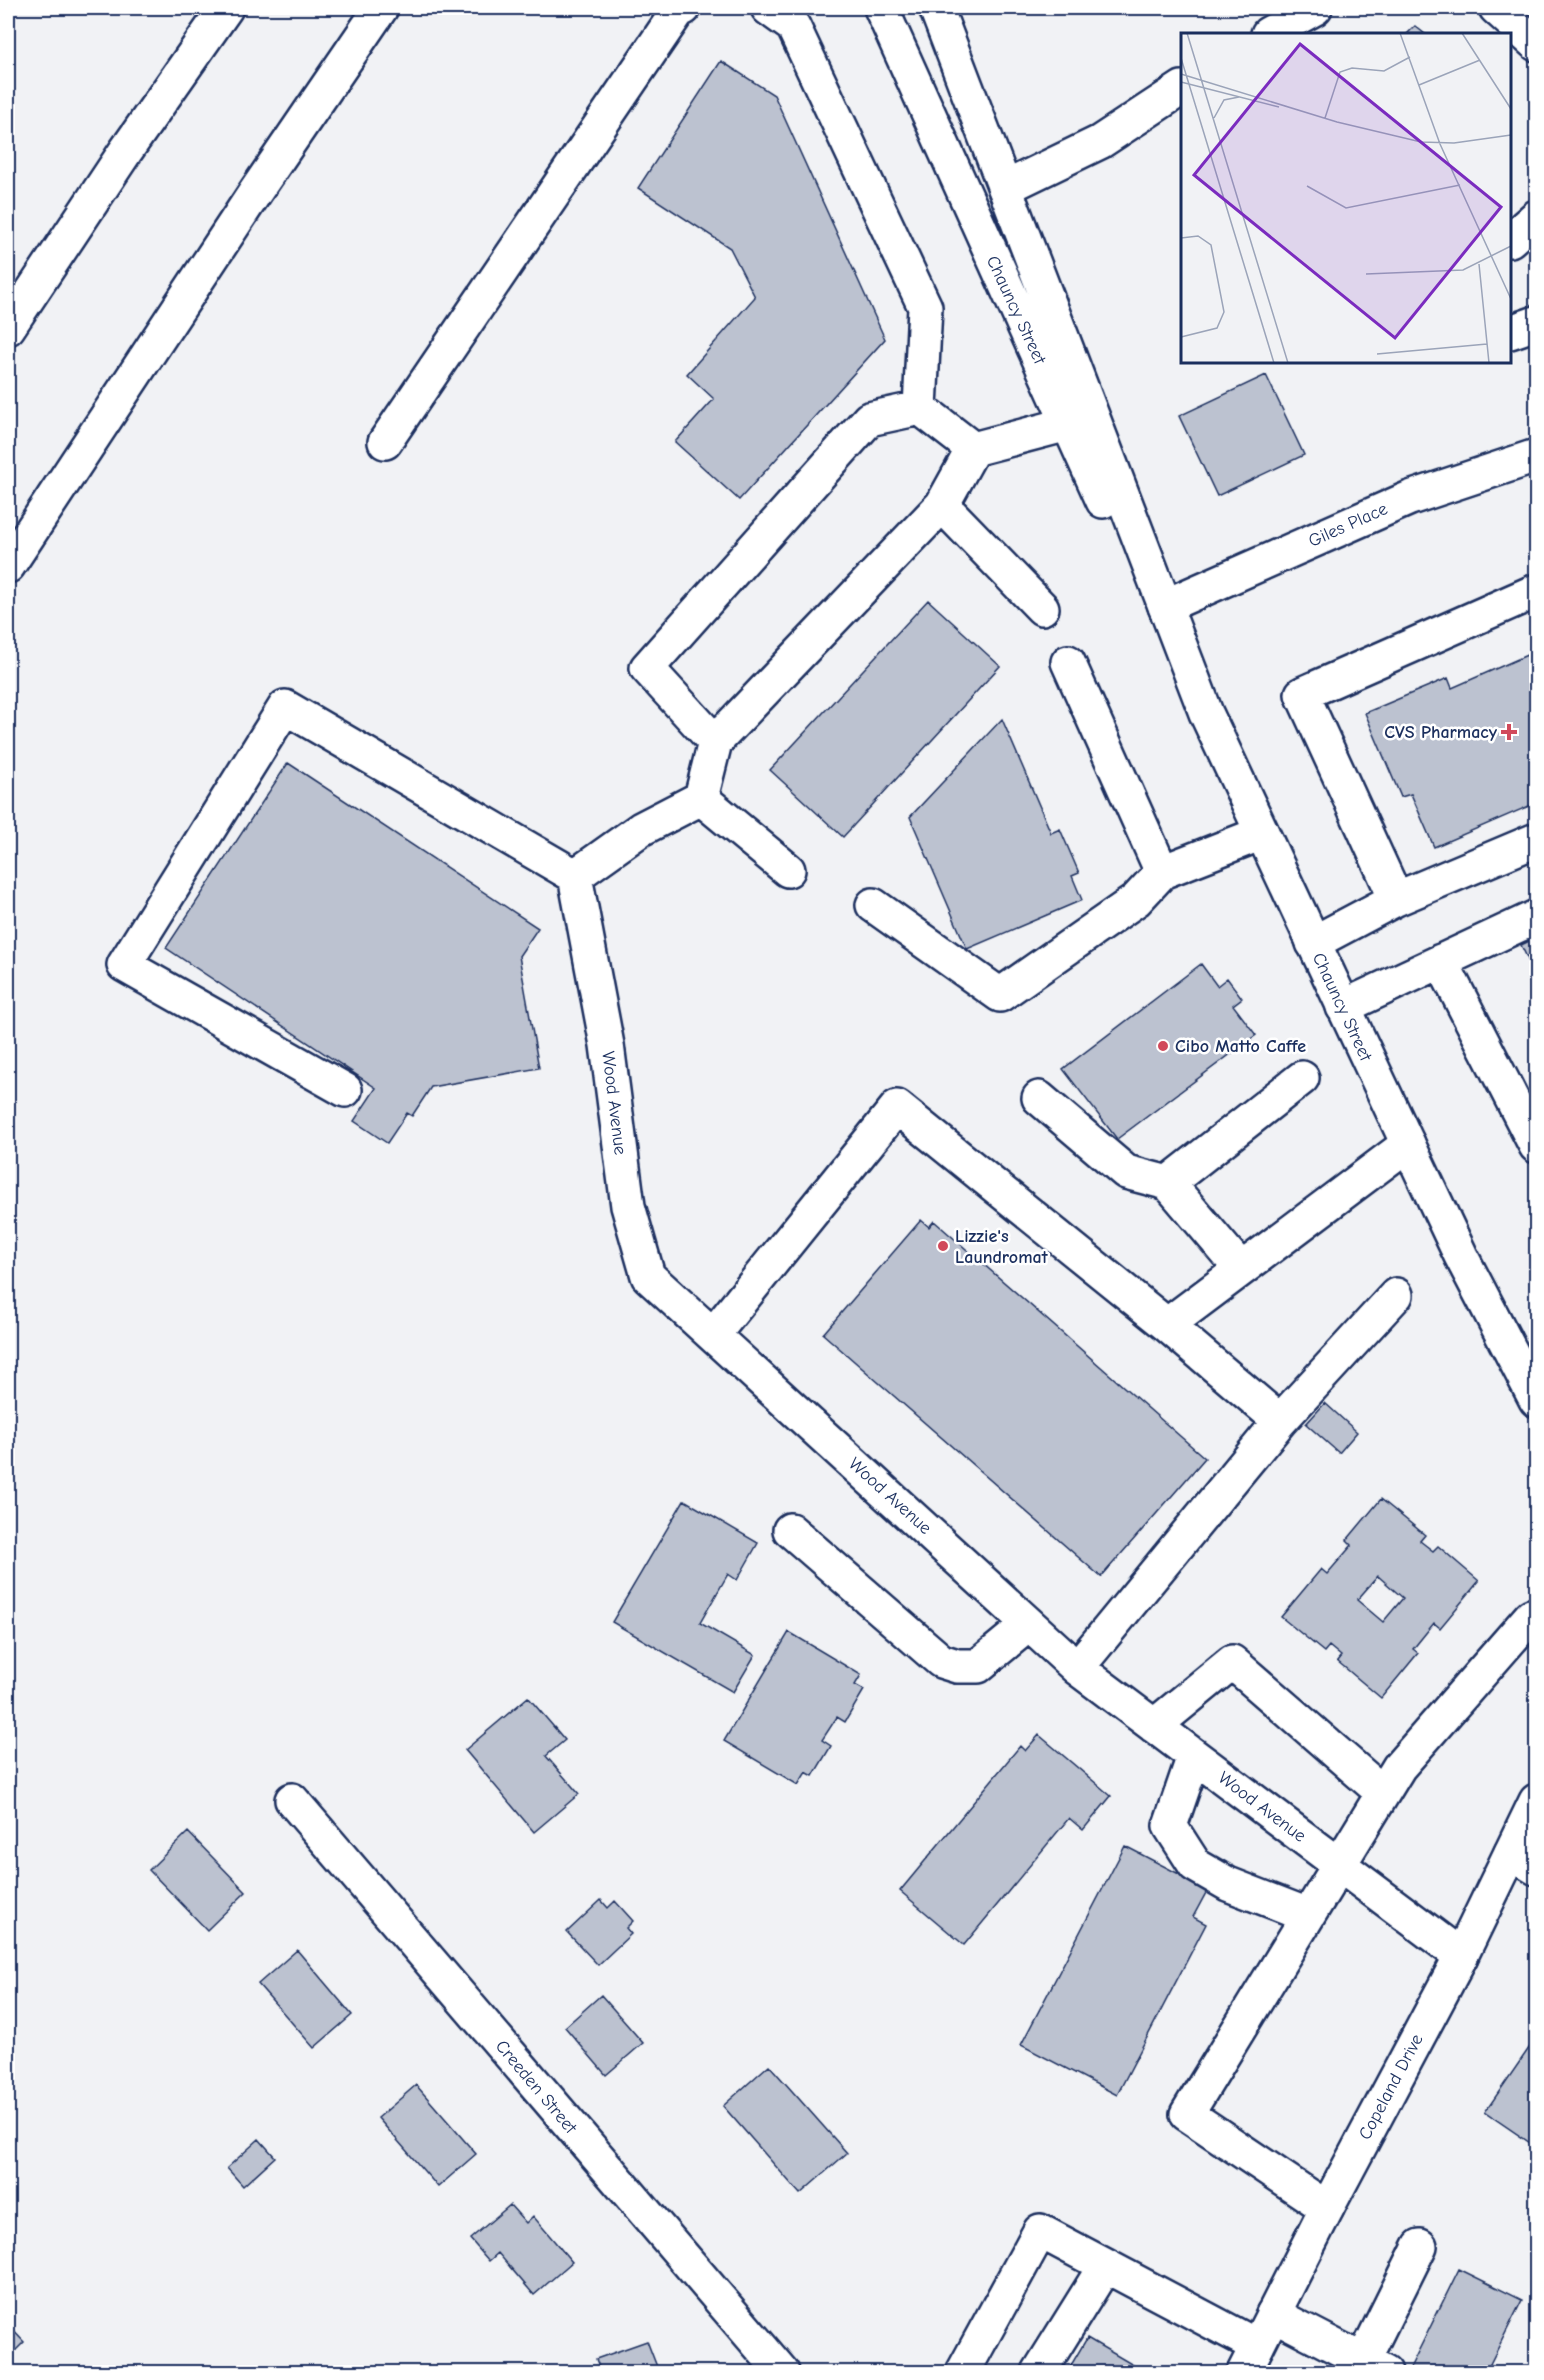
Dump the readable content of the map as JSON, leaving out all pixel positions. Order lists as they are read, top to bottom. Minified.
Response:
{"streets":{"main road":["Chauncy Street","Giles Place","Wood Avenue","Creeden Street","Copeland Drive"]},"crossings":[["Chauncy Street","Giles Place"],["Wood Avenue","Copeland Drive"]],"places":{"health":["CVS Pharmacy"],"other":["Cibo Matto Caffe","Lizzie's Laundromat"]}}
